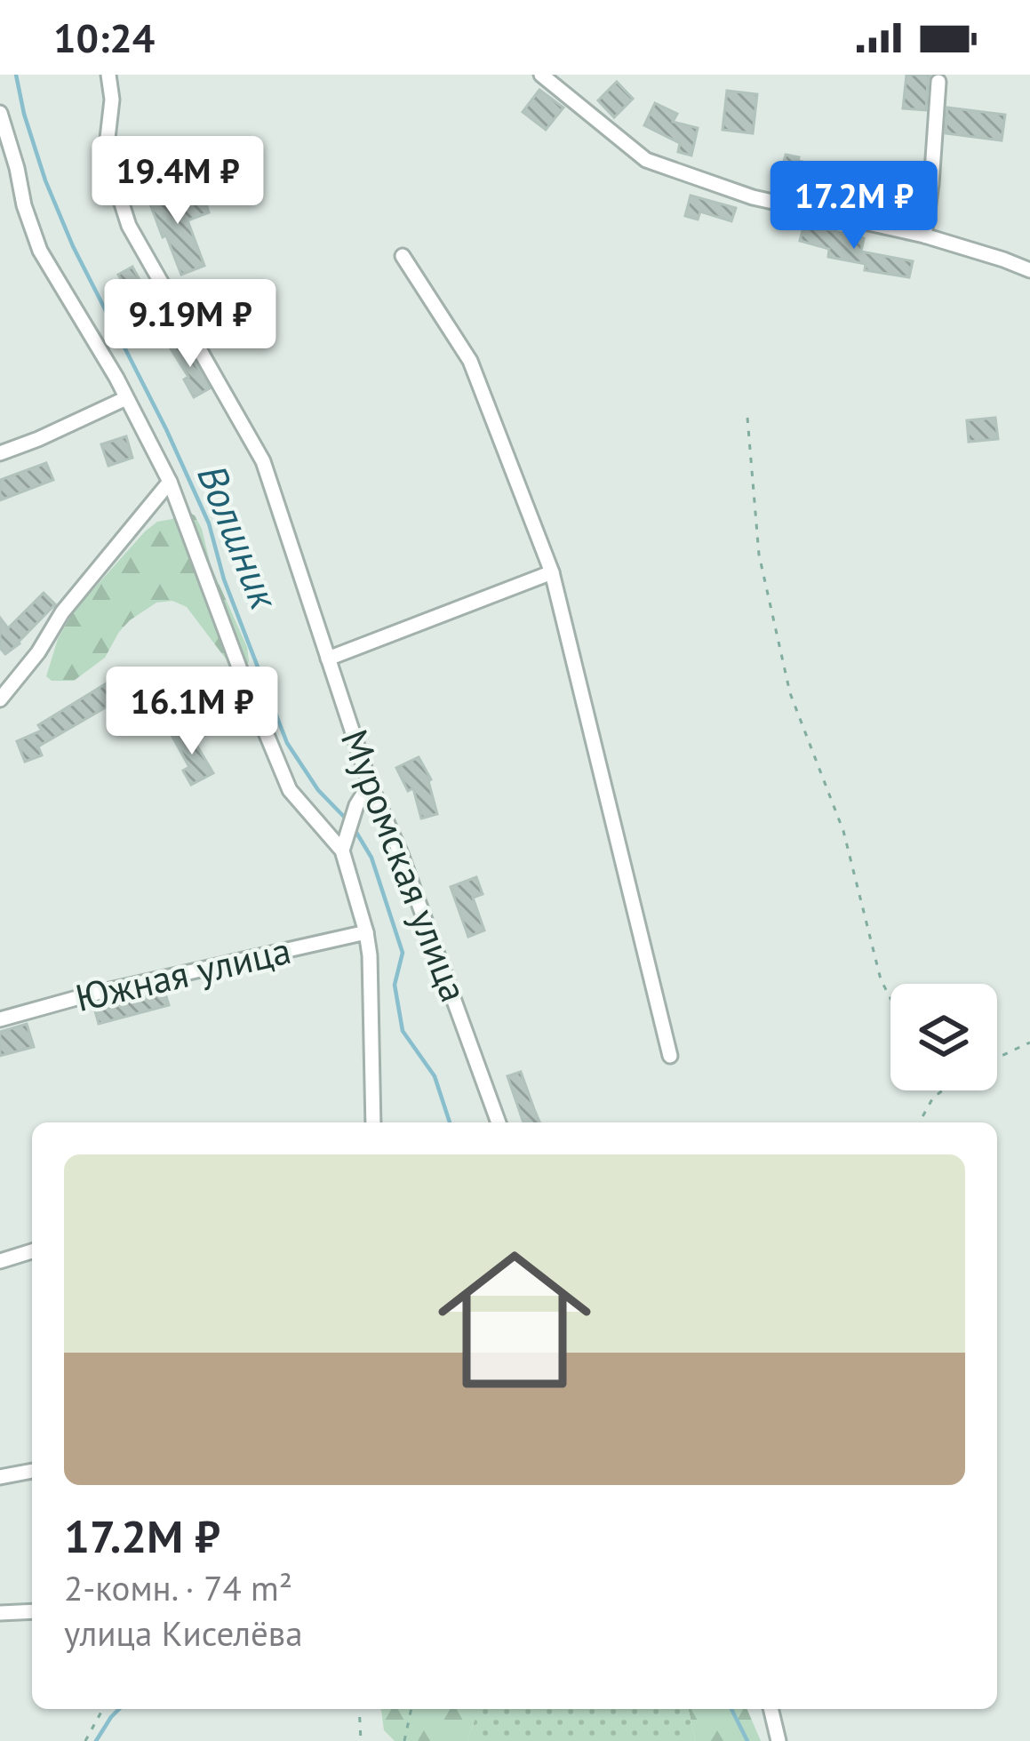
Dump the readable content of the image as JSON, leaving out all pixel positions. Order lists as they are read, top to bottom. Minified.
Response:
{"streets":{"street":["Муромская улица","Южная улица"]},"water":["Волшник"],"page":{"status":"10:24","price":["19.4M ₽","17.2M ₽","9.19M ₽","16.1M ₽"],"list":[{"name":"17.2M ₽","note":"2-комн. · 74 m² · улица Киселёва"}]}}
